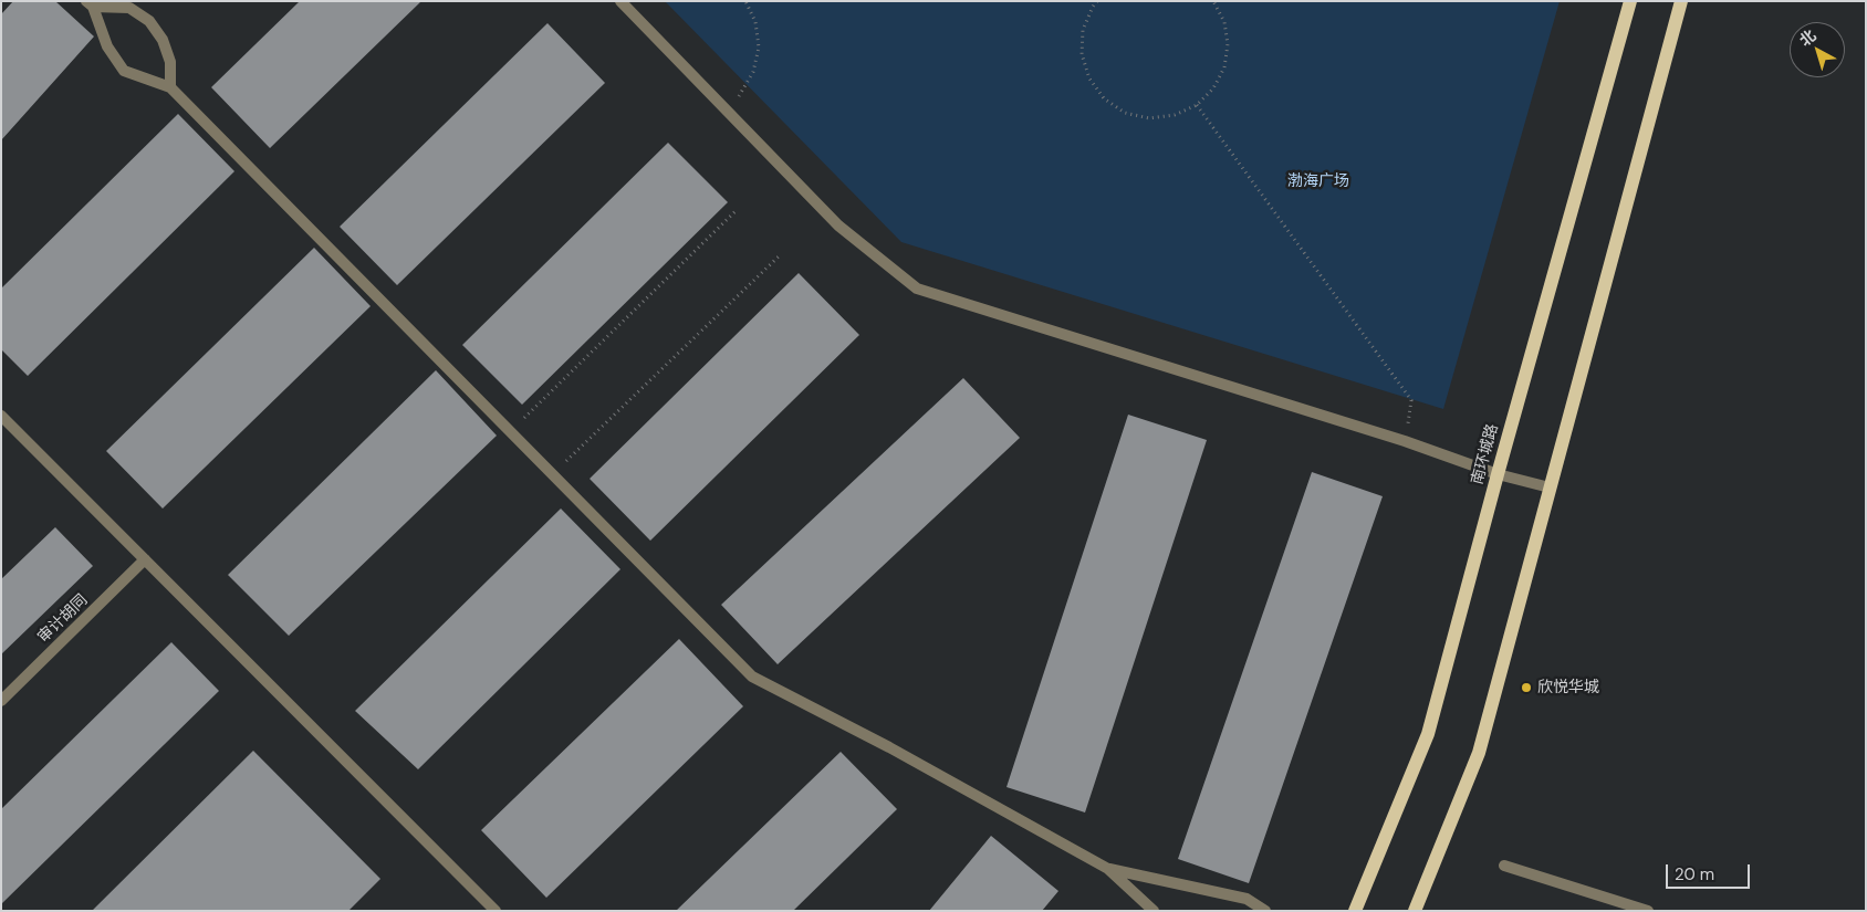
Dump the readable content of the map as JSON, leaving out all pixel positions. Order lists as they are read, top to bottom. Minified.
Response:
{"streets":{"main road":["南环城路"],"street":["审计胡同"]},"parks":["渤海广场"],"places":["欣悦华城"],"scale_bar":"20 m","north":"top left"}
